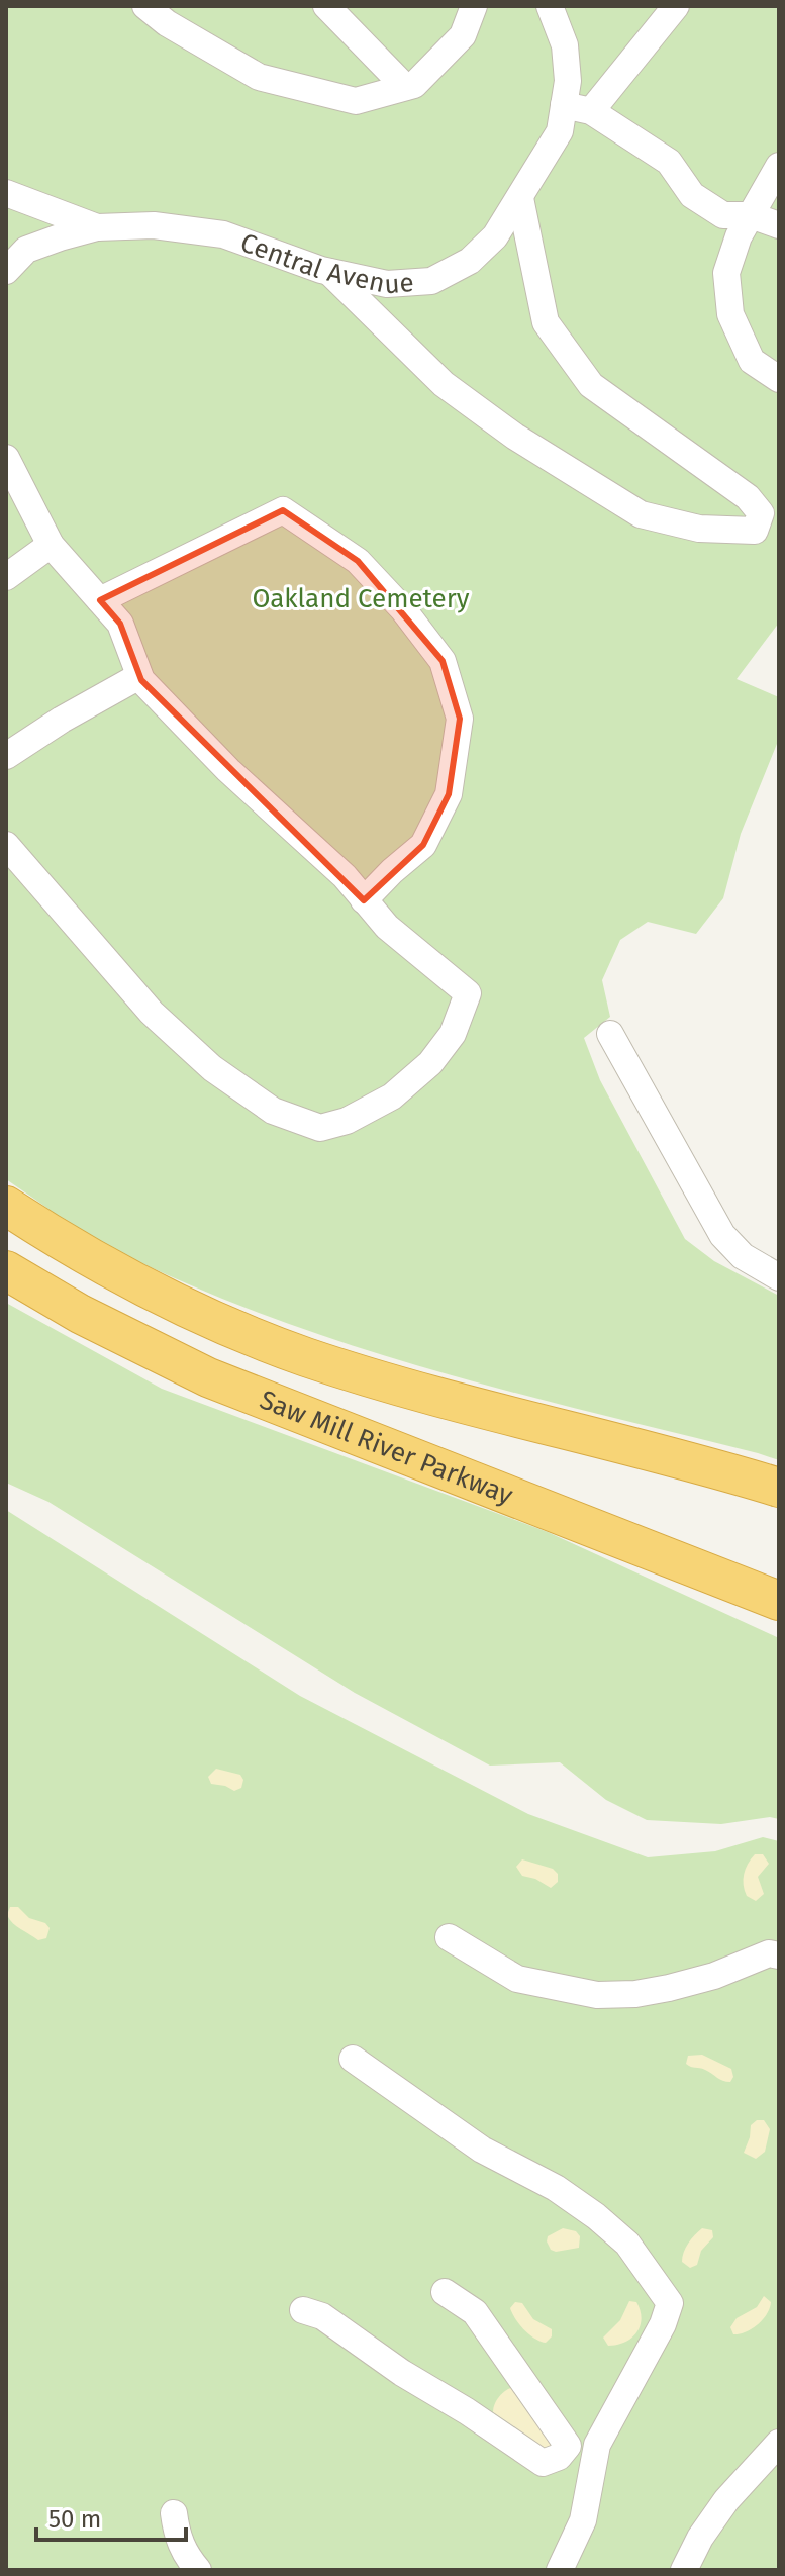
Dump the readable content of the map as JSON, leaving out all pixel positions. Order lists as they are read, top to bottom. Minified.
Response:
{"streets":{"highway":["Saw Mill River Parkway"],"street":["Central Avenue"]},"parks":["Oakland Cemetery"],"scale_bar":"50 m"}
